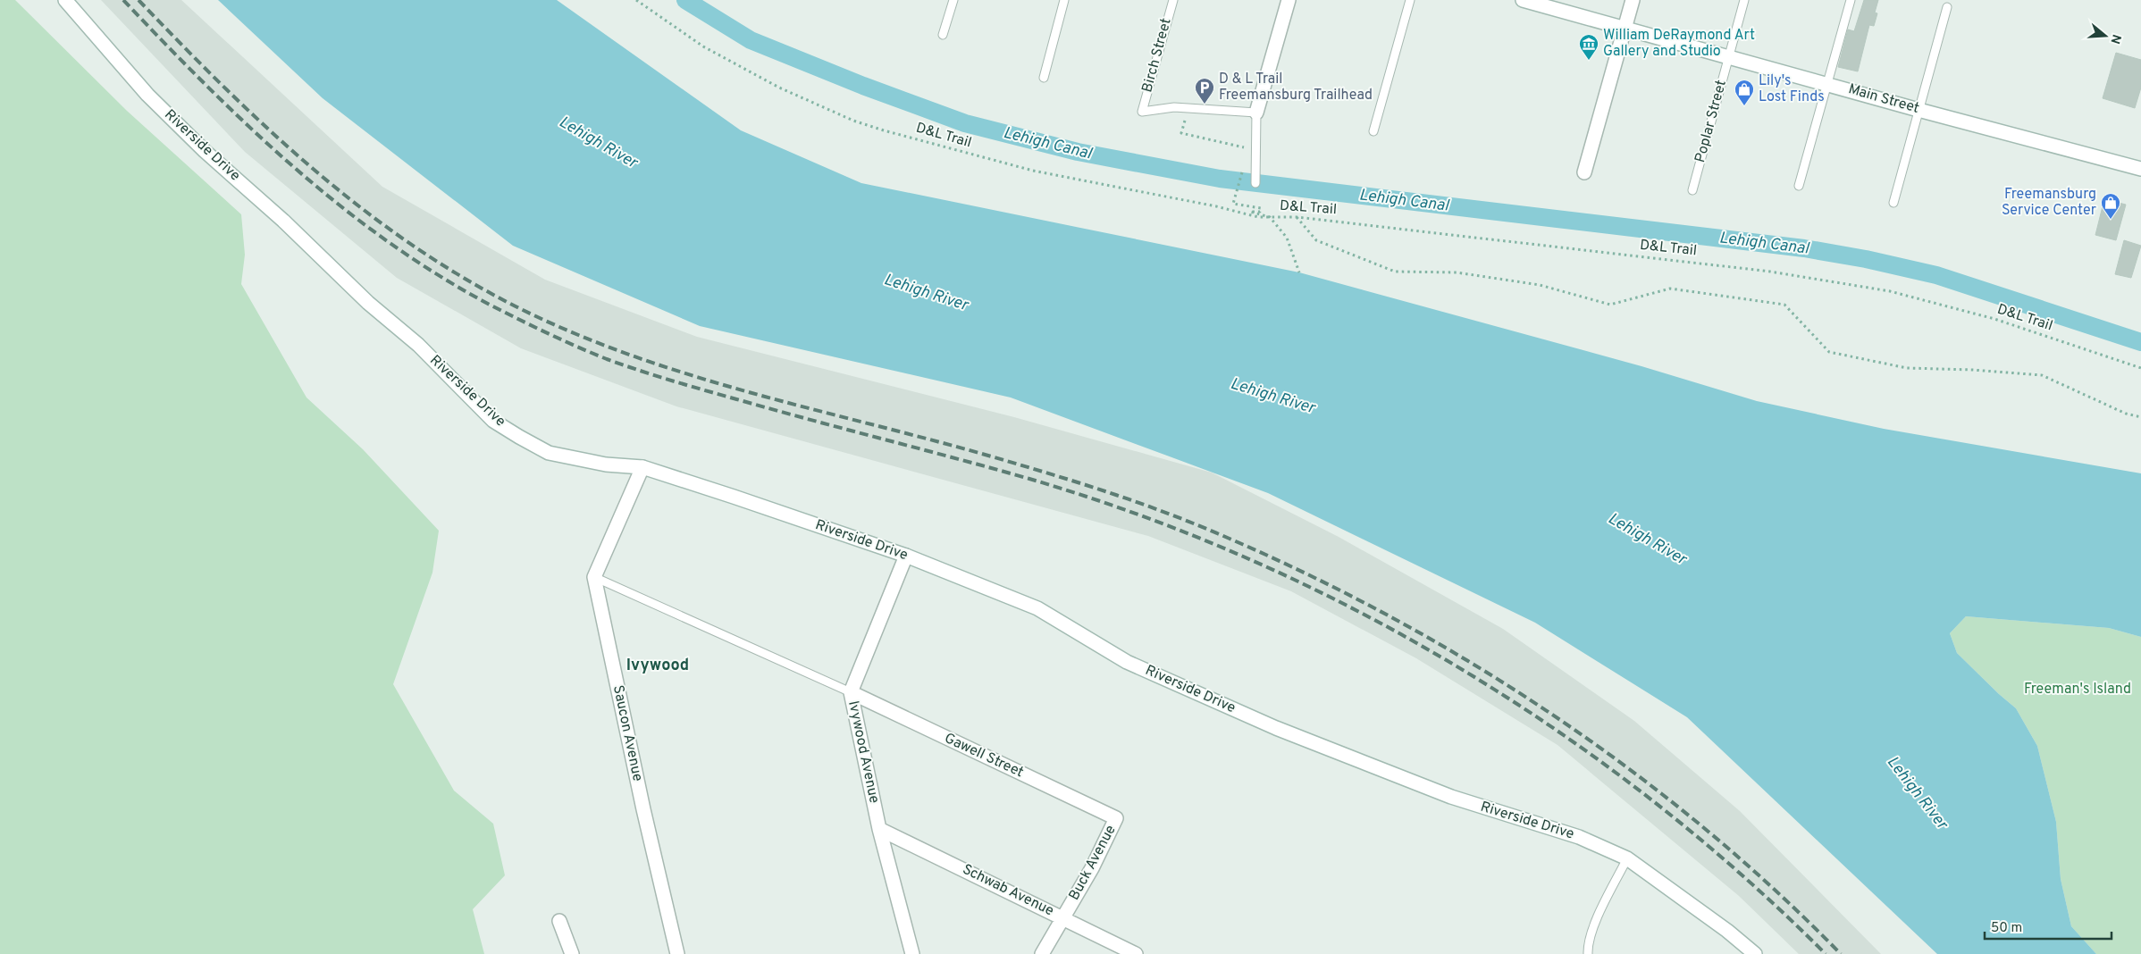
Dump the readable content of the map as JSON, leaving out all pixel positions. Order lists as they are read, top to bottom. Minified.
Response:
{"streets":{"street":["Main Street","Riverside Drive","Saucon Avenue","Ivywood Avenue","Gawell Street","Buck Avenue","Schwab Avenue"],"lane":["Birch Street","Poplar Street"],"path":["D&L Trail"]},"crossings":[["Main Street","Poplar Street"],["Riverside Drive","Ivywood Avenue"],["Ivywood Avenue","Gawell Street"],["Ivywood Avenue","Schwab Avenue"],["Gawell Street","Buck Avenue"],["Buck Avenue","Schwab Avenue"]],"districts":["Ivywood"],"water":["Lehigh River","Lehigh Canal"],"parks":["Freeman's Island"],"places":{"museum":["William DeRaymond Art Gallery and Studio"],"parking":["D & L Trail Freemansburg Trailhead"],"shop":["Lily's Lost Finds","Freemansburg Service Center"]},"scale_bar":"50 m","north":"right"}
